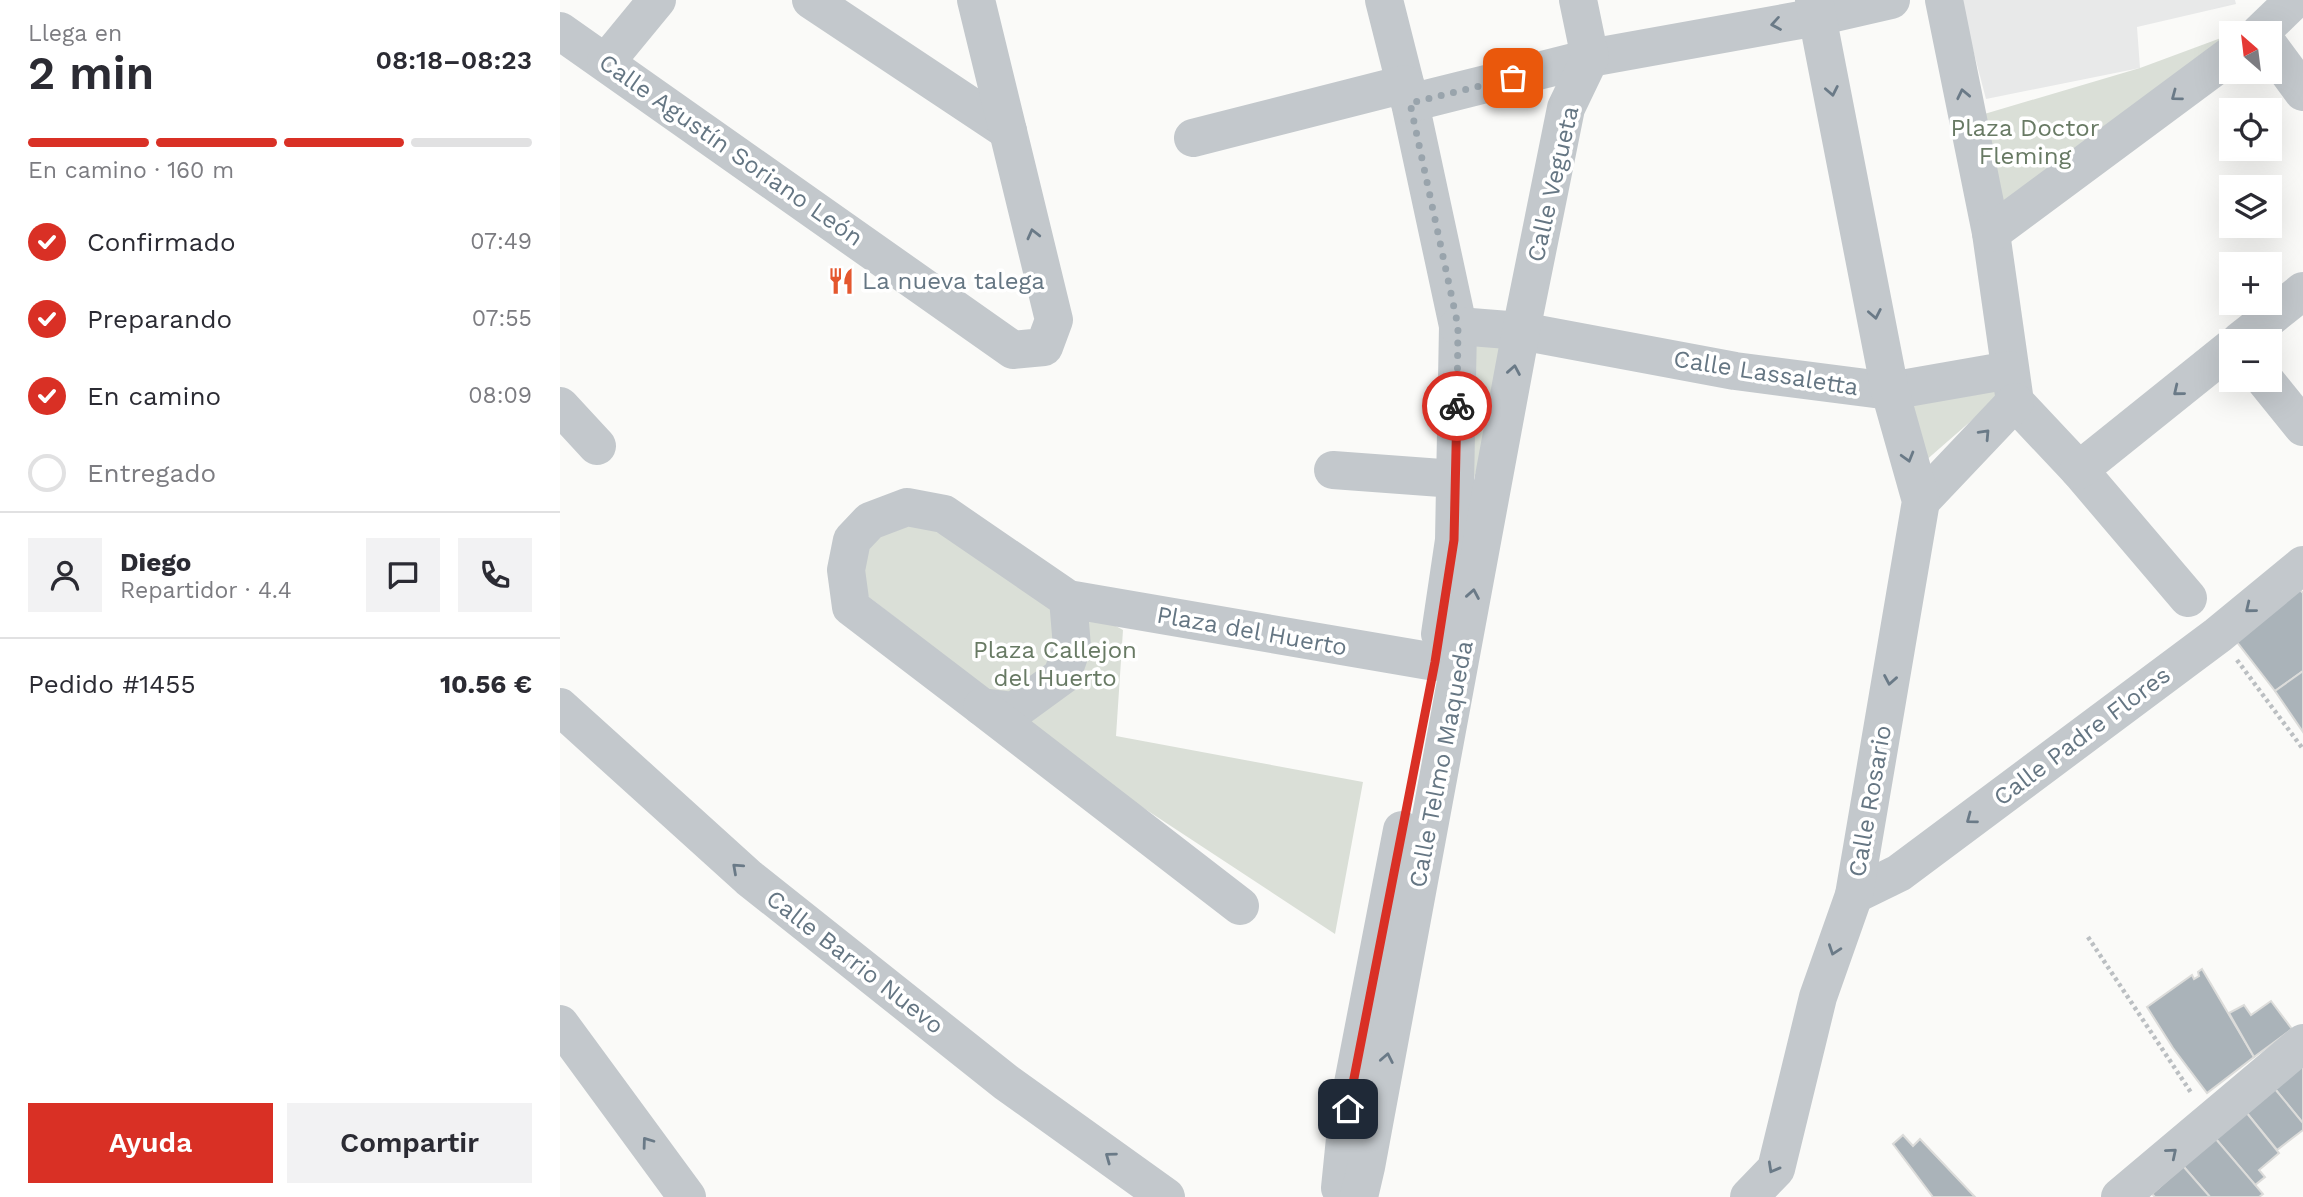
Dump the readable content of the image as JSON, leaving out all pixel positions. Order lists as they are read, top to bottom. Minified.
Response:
{"streets":{"street":["Calle Agustín Soriano León","Calle Vegueta","Calle Lassaletta","Plaza del Huerto","Calle Padre Flores","Calle Telmo Maqueda","Calle Rosario","Calle Barrio Nuevo"]},"crossings":[["Calle Vegueta","Calle Lassaletta"],["Calle Vegueta","Calle Telmo Maqueda"],["Calle Lassaletta","Calle Telmo Maqueda"],["Calle Lassaletta","Calle Rosario"],["Plaza del Huerto","Calle Telmo Maqueda"],["Calle Padre Flores","Calle Rosario"]],"one_way":["Calle Barrio Nuevo"],"parks":["Plaza Doctor Fleming","Plaza Callejon del Huerto"],"places":{"restaurant":["La nueva talega"]},"north":"top left","page":{"heading":["2 min","Llega en","08:18–08:23"],"panel":["Diego","Repartidor · 4.4","Pedido #1455","10.56 €"],"map_buttons":["+","−"],"bar":"En camino · 160 m","list":[["Confirmado","07:49"],["Preparando","07:55"],["En camino","08:09"],"Entregado"],"buttons":["Ayuda","Compartir"]}}
